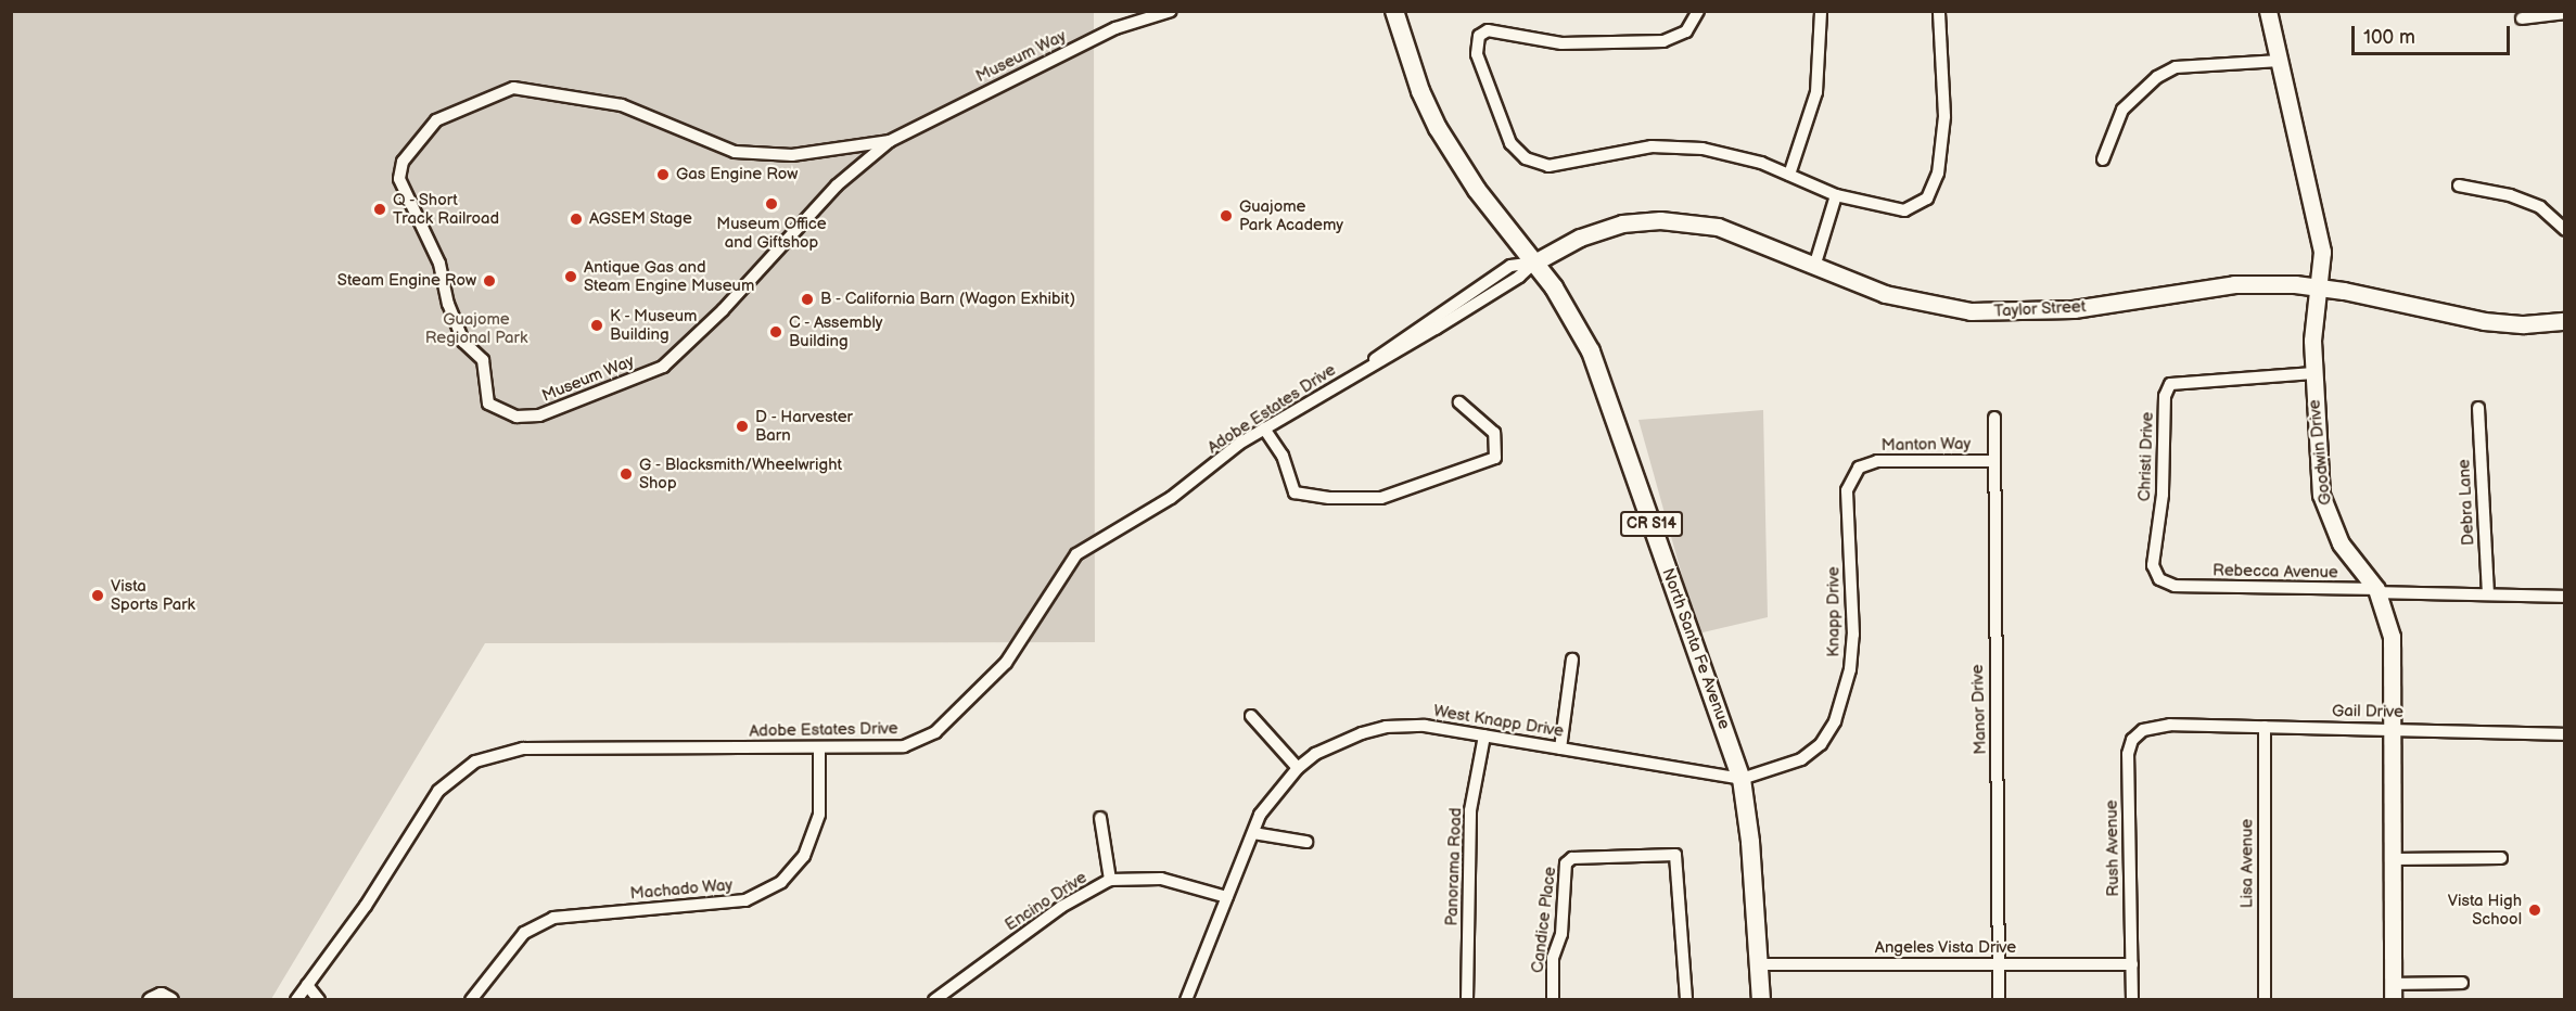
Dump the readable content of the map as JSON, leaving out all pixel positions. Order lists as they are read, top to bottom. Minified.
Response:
{"streets":{"main road":["Taylor Street","Goodwin Drive","CR S14","North Santa Fe Avenue"],"street":["Museum Way","Adobe Estates Drive","Manton Way","Christi Drive","Debra Lane","Rebecca Avenue","Knapp Drive","Manor Drive","Gail Drive","West Knapp Drive","Rush Avenue","Lisa Avenue","Panorama Road","Machado Way","Encino Drive","Candice Place","Angeles Vista Drive"]},"crossings":[["Taylor Street","Adobe Estates Drive"],["Taylor Street","Goodwin Drive"],["Taylor Street","North Santa Fe Avenue"],["Adobe Estates Drive","North Santa Fe Avenue"],["Adobe Estates Drive","Machado Way"],["Manton Way","Knapp Drive"],["Manton Way","Manor Drive"],["Goodwin Drive","Christi Drive"],["Goodwin Drive","Rebecca Avenue"],["Goodwin Drive","Gail Drive"],["Christi Drive","Rebecca Avenue"],["Debra Lane","Rebecca Avenue"],["Knapp Drive","North Santa Fe Avenue"],["Knapp Drive","West Knapp Drive"],["North Santa Fe Avenue","West Knapp Drive"],["North Santa Fe Avenue","Angeles Vista Drive"],["Manor Drive","Angeles Vista Drive"],["Gail Drive","Rush Avenue"],["Gail Drive","Lisa Avenue"],["West Knapp Drive","Panorama Road"],["West Knapp Drive","Encino Drive"],["Rush Avenue","Angeles Vista Drive"]],"parks":["Guajome Regional Park"],"places":["Gas Engine Row","Museum Office and Giftshop","Q - Short Track Railroad","Guajome Park Academy","AGSEM Stage","Antique Gas and Steam Engine Museum","Steam Engine Row","B - California Barn (Wagon Exhibit)","K - Museum Building","C - Assembly Building","D - Harvester Barn","G - Blacksmith/Wheelwright Shop","Vista Sports Park","Vista High School"],"scale_bar":"100 m"}
